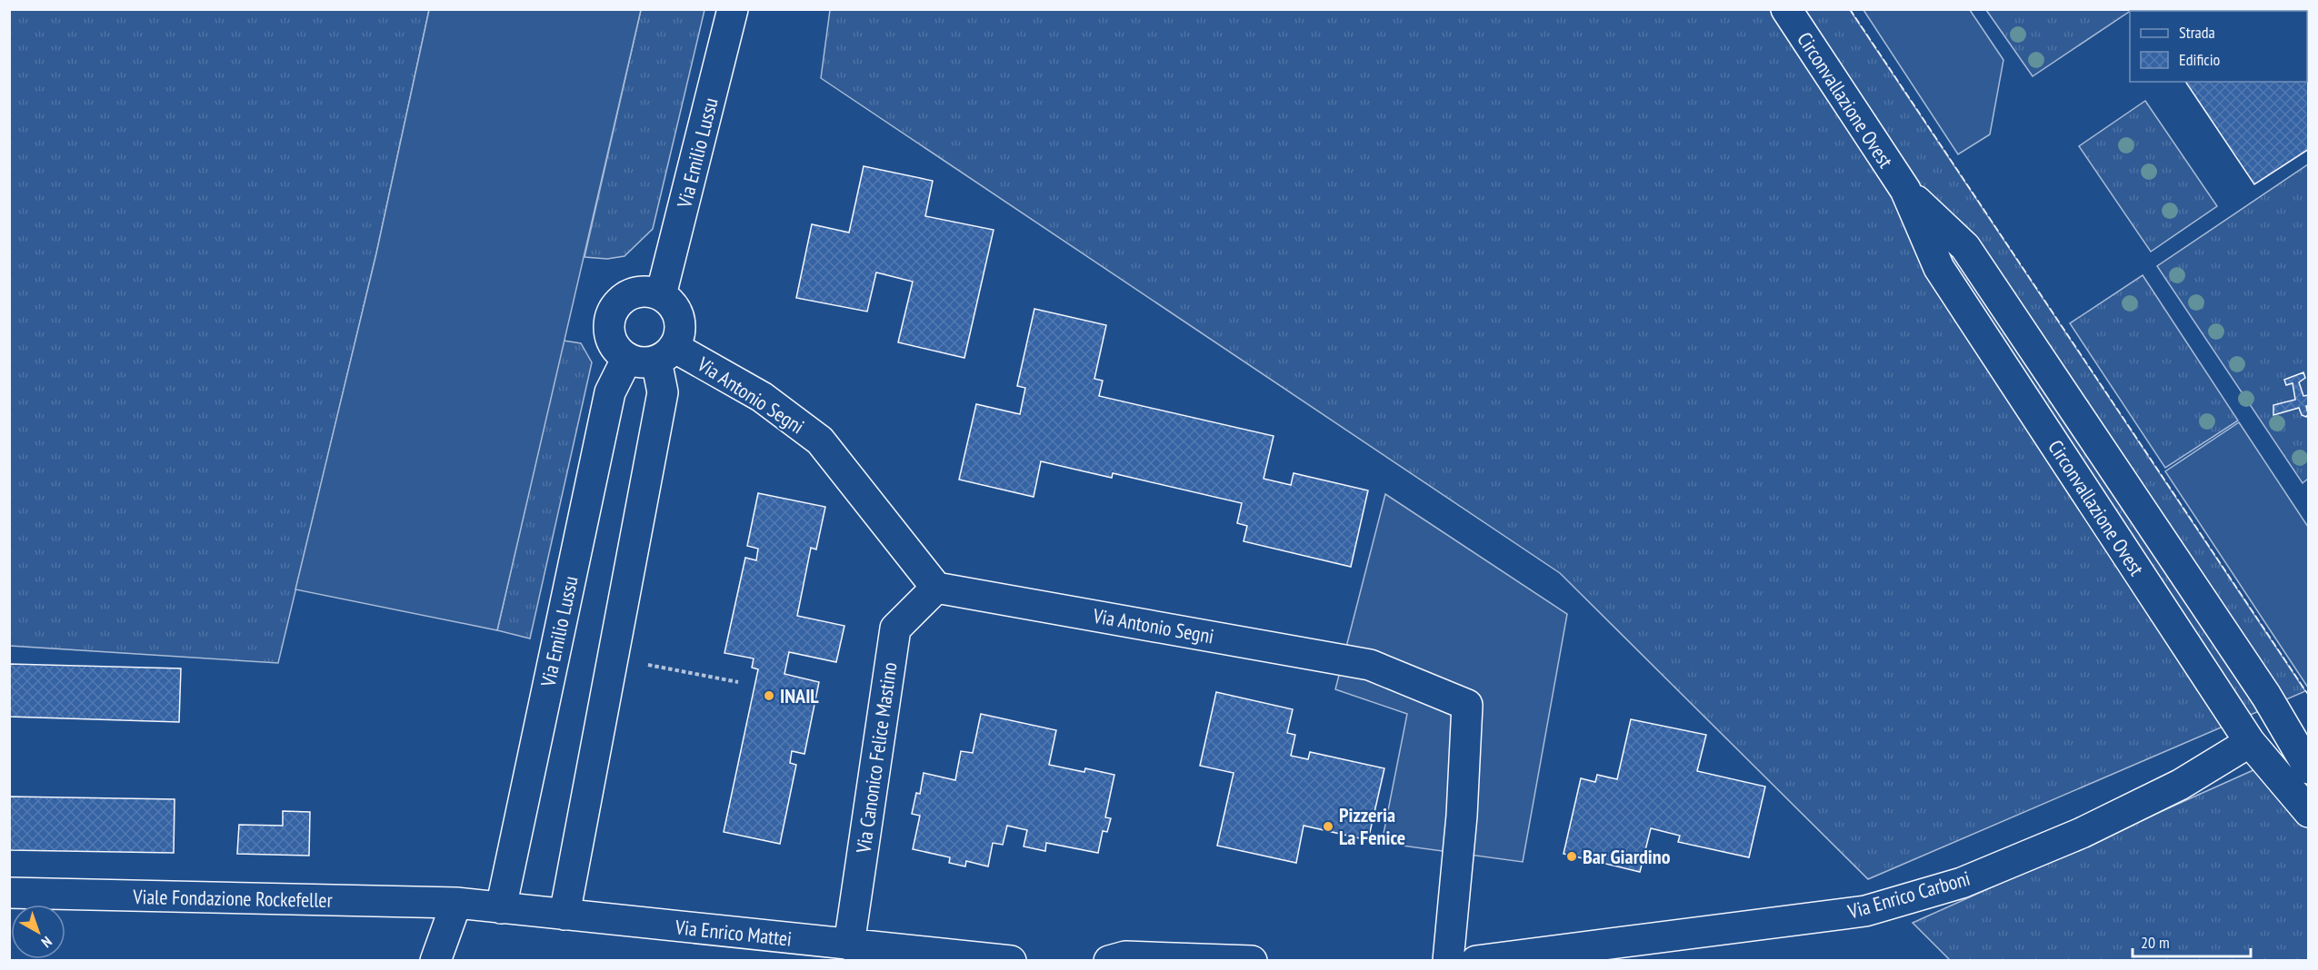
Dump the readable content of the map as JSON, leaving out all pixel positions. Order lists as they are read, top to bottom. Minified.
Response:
{"streets":{"street":["Circonvallazione Ovest","Via Emilio Lussu","Via Antonio Segni","Via Canonico Felice Mastino","Via Enrico Carboni","Viale Fondazione Rockefeller","Via Enrico Mattei"]},"crossings":[["Circonvallazione Ovest","Via Enrico Carboni"],["Via Emilio Lussu","Via Antonio Segni"],["Via Emilio Lussu","Via Enrico Mattei"],["Via Antonio Segni","Via Canonico Felice Mastino"],["Via Canonico Felice Mastino","Via Enrico Mattei"],["Viale Fondazione Rockefeller","Via Enrico Mattei"]],"places":["INAIL","Pizzeria La Fenice","Bar Giardino"],"legend":["Strada","Edificio"],"scale_bar":"20 m","north":"bottom right"}
